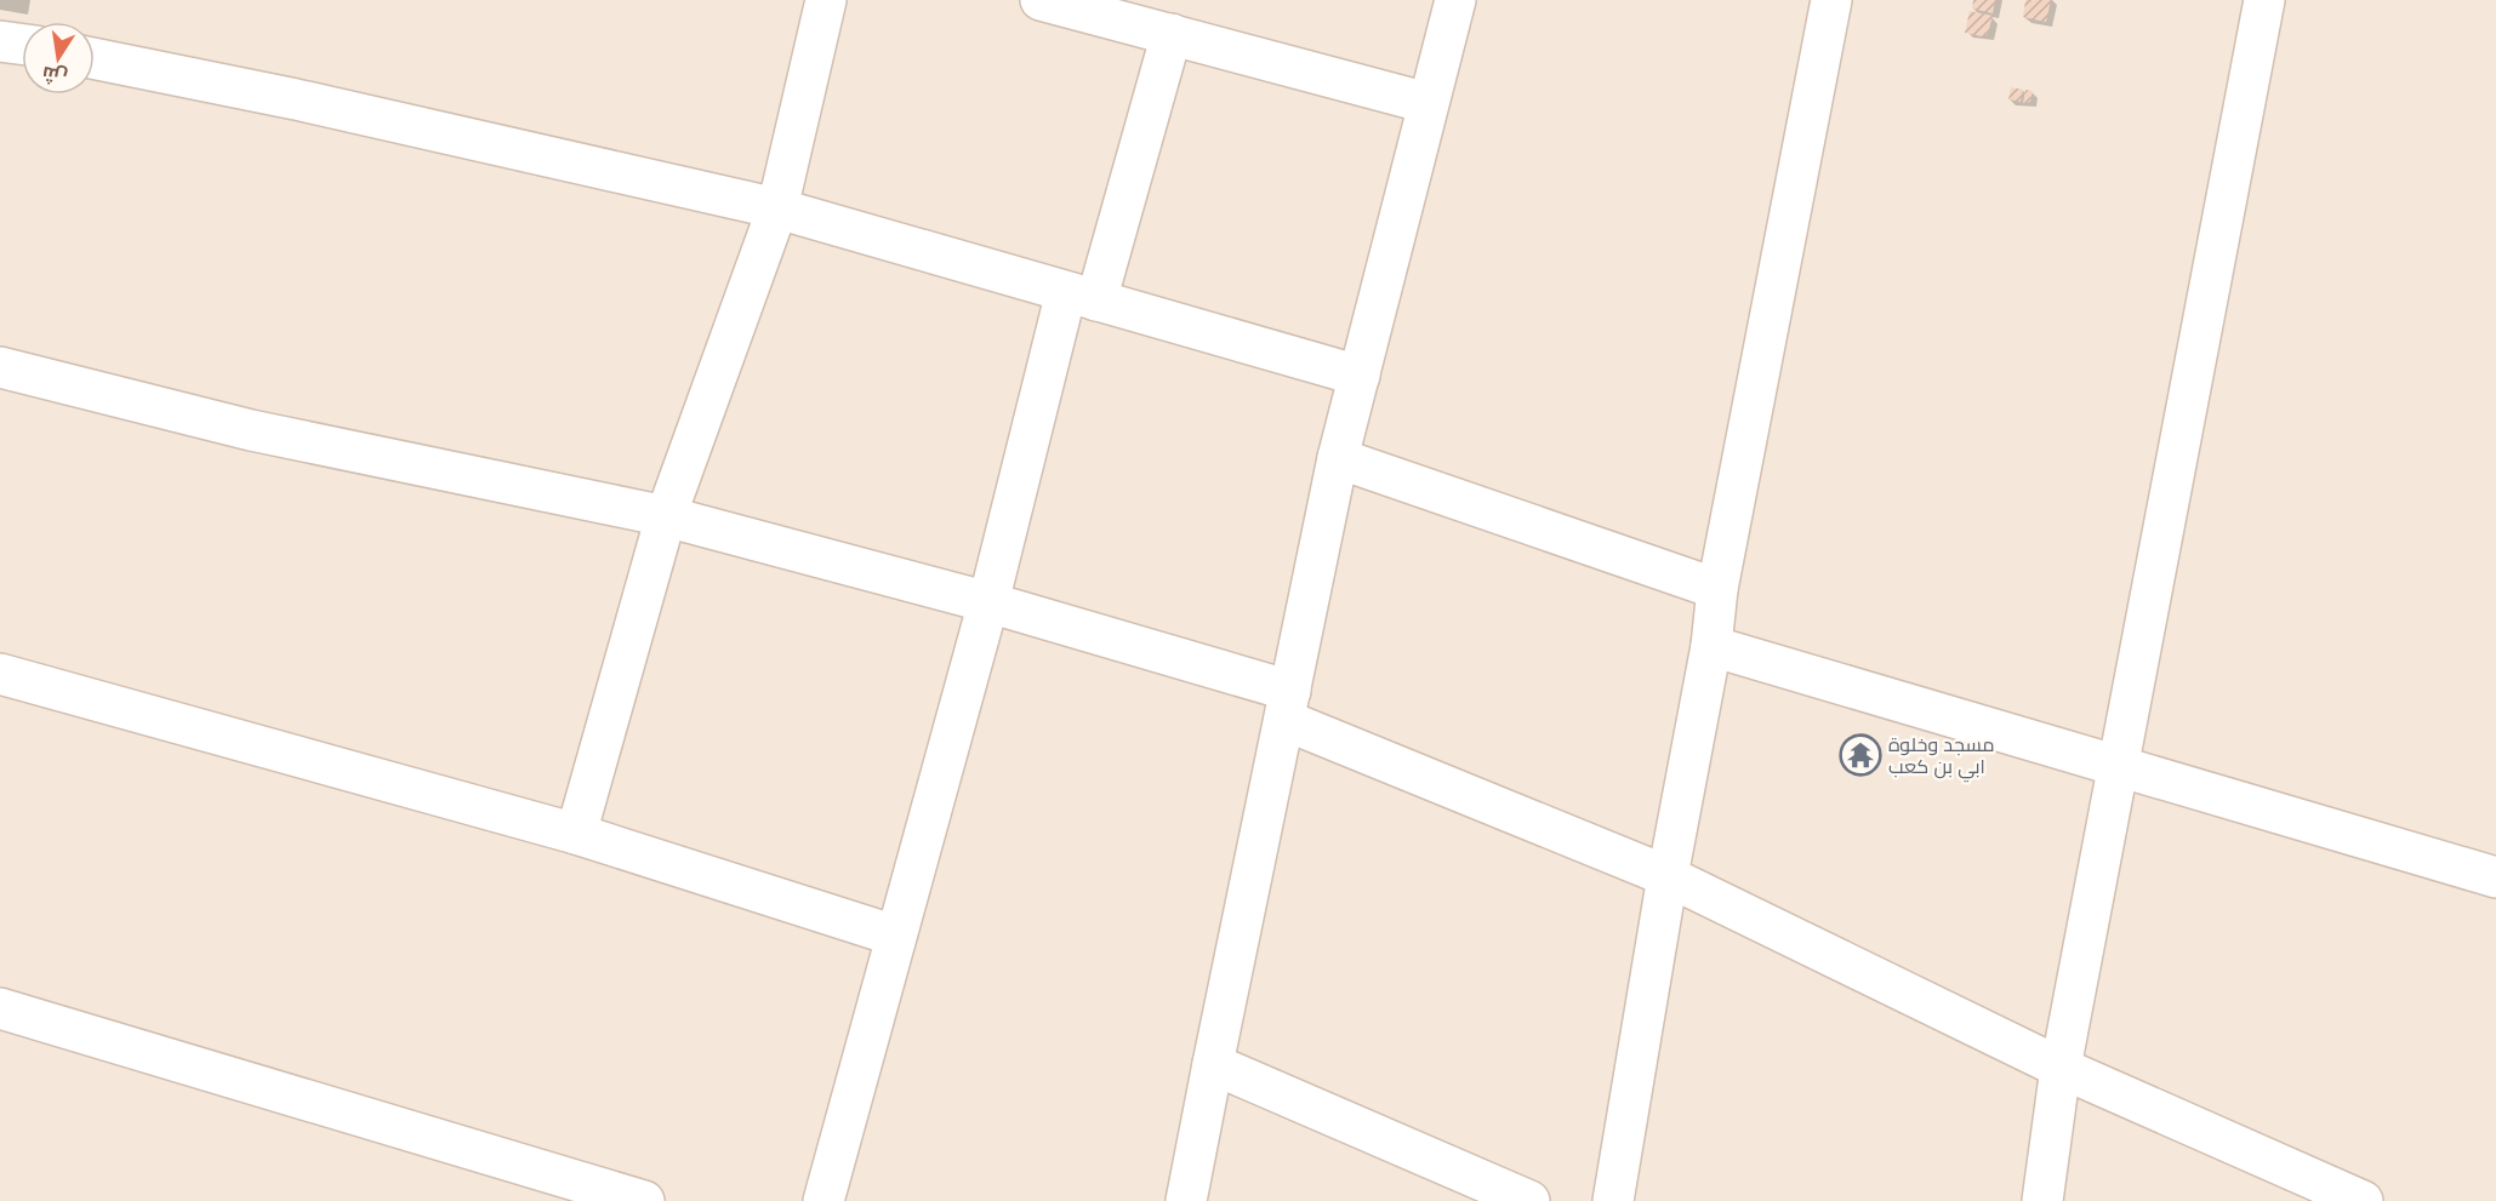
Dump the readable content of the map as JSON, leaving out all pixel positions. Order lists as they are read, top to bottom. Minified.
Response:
{"places":{"temple":["مسجد وخلوة ابي بن كعب"]},"north":"bottom"}
